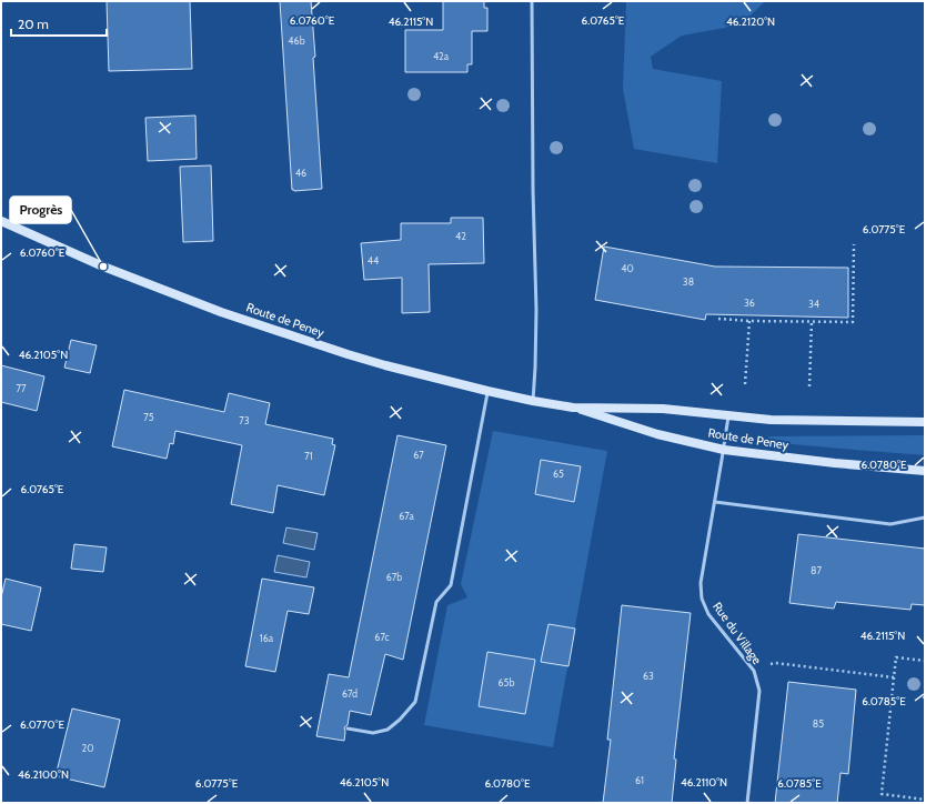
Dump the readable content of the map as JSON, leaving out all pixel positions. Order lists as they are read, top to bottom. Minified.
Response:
{"streets":{"main road":["Route de Peney"],"lane":["Rue du Village"]},"crossings":[["Route de Peney","Rue du Village"]],"places":["Progrès"],"house_numbers":["46b","42a","46","42","44","40","38","36","34","77","75","73","67","71","65","67a","87","67b","67c","16a","63","65b","67d","85","20","61"],"scale_bar":"20 m","coordinates":["6.0760°E","6.0765°E","46.2115°N","46.2120°N","6.0775°E","46.2105°N","6.0780°E","6.0785°E","6.0770°E","46.2100°N","46.2110°N"]}
